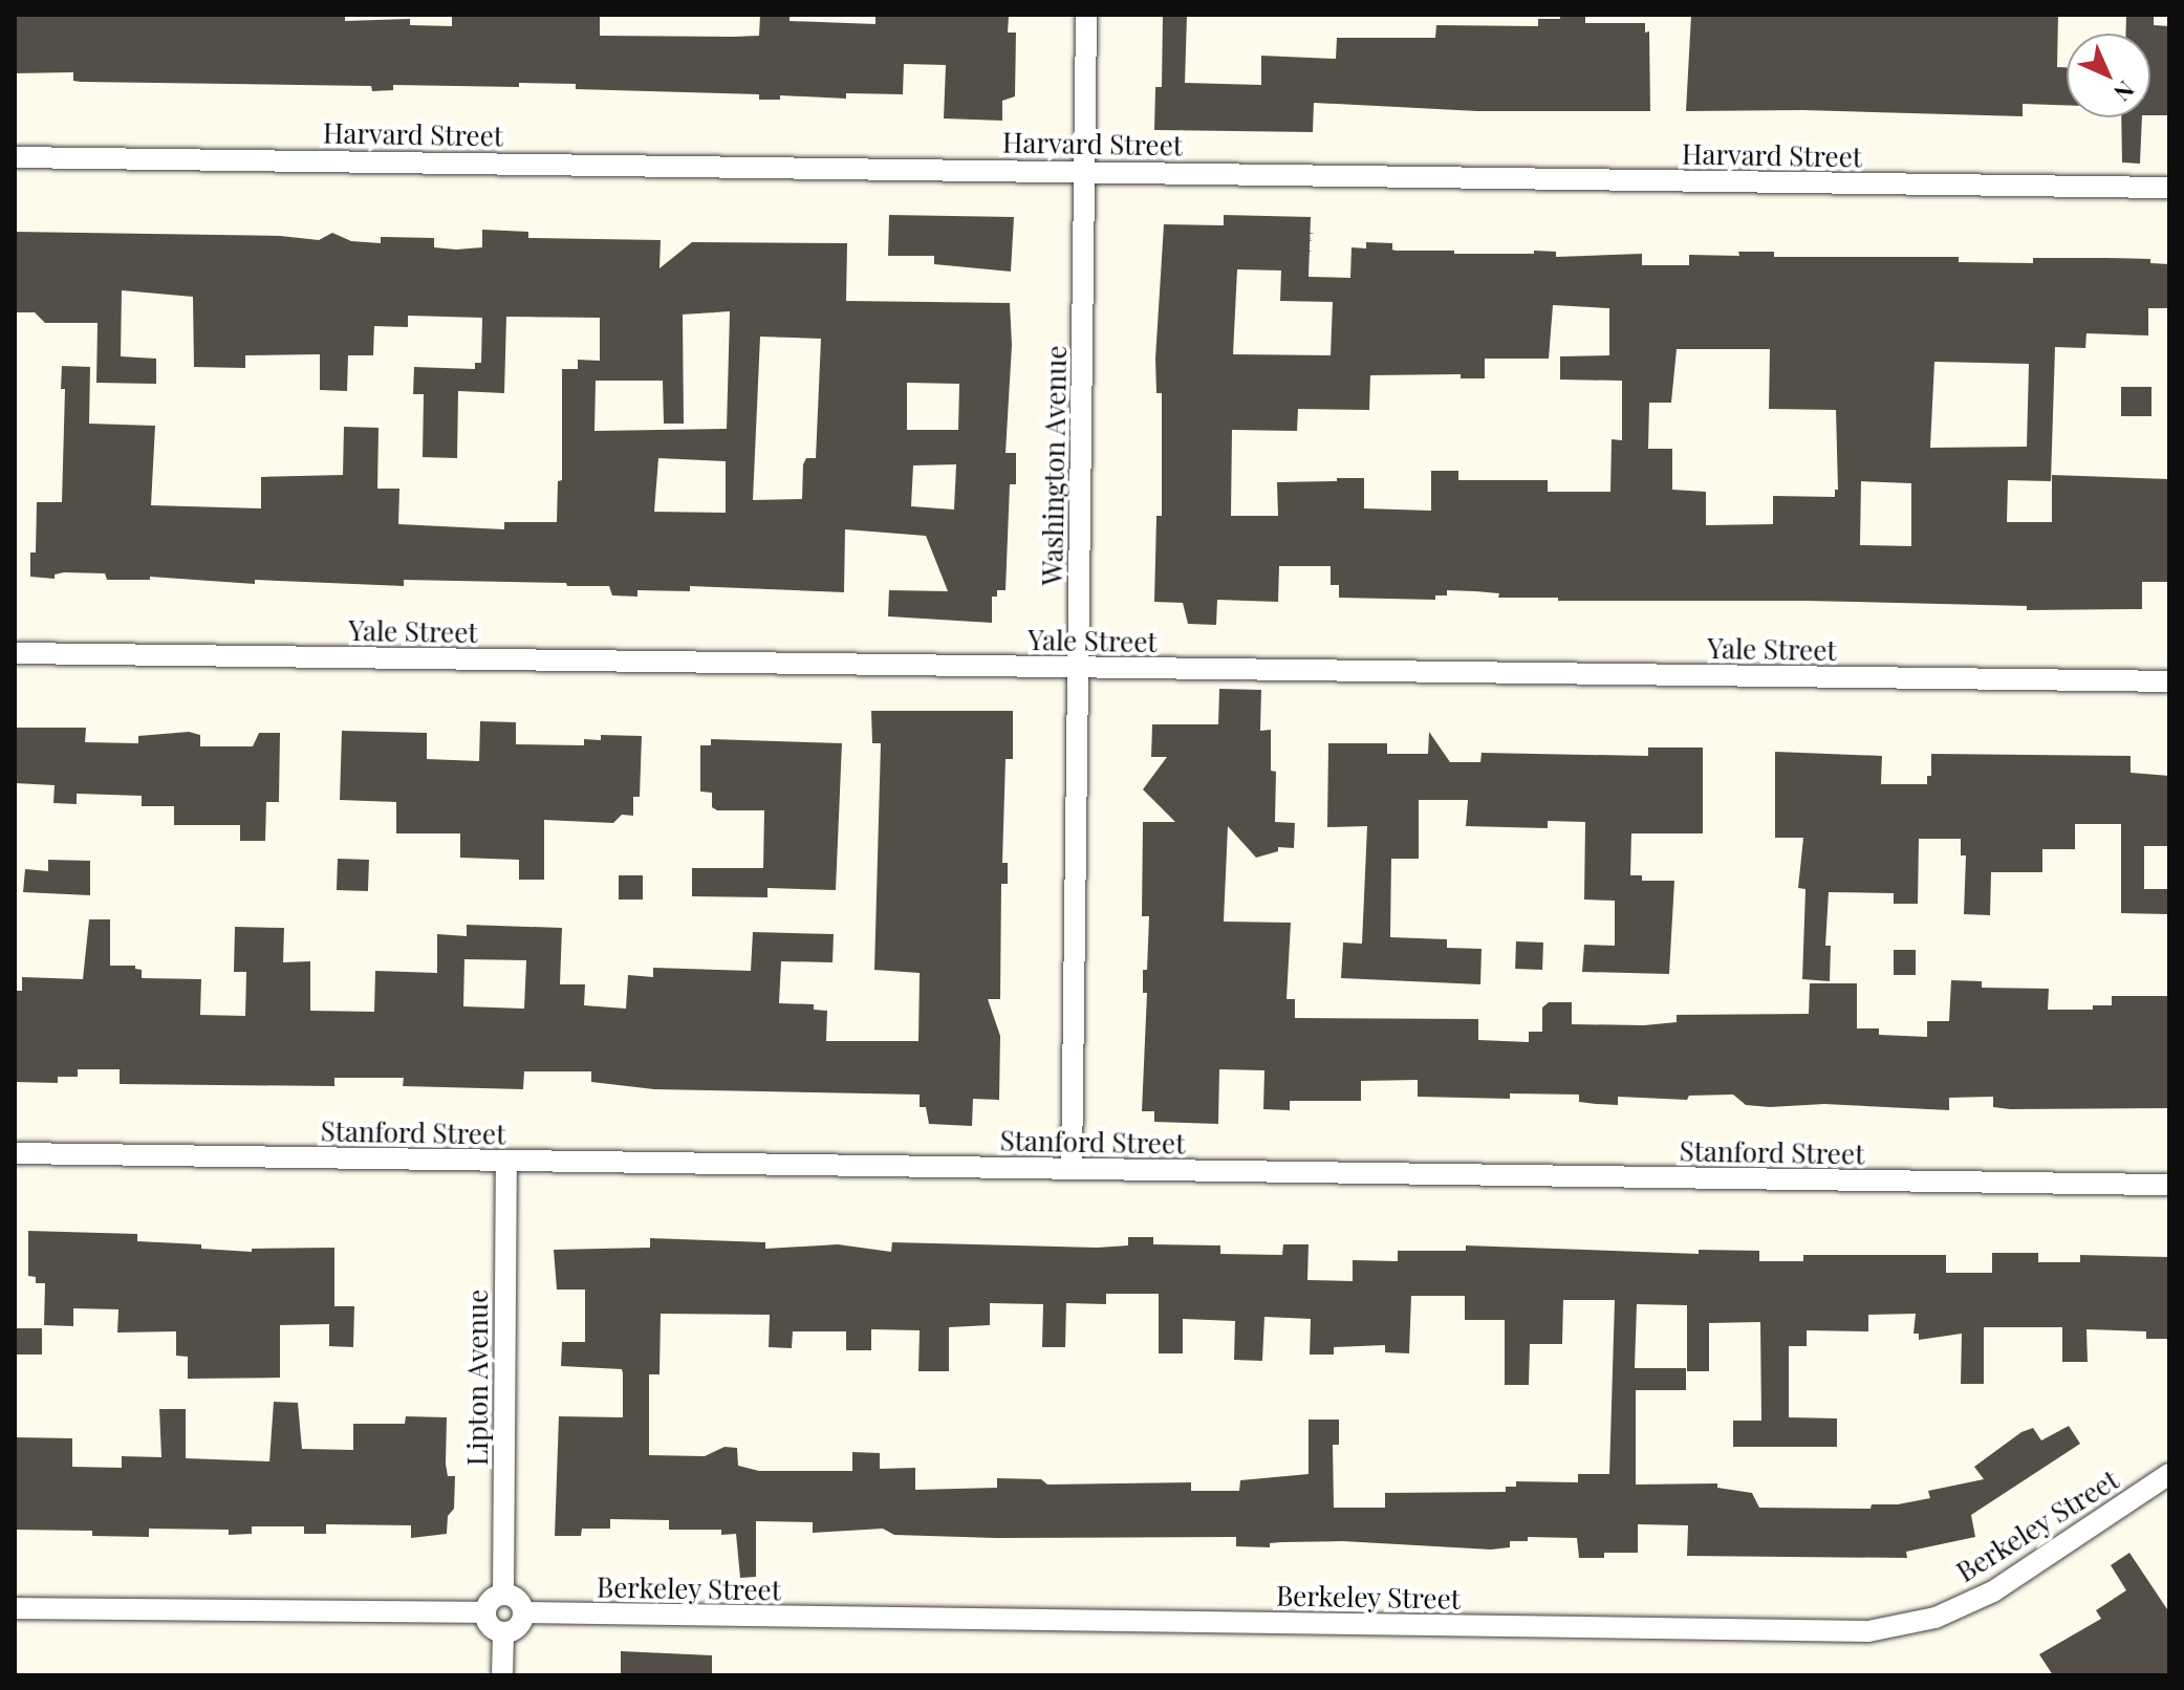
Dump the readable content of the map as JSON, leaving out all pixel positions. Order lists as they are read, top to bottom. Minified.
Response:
{"streets":{"street":["Harvard Street","Washington Avenue","Yale Street","Stanford Street","Lipton Avenue","Berkeley Street"]},"crossings":[["Harvard Street","Washington Avenue"],["Washington Avenue","Yale Street"],["Washington Avenue","Stanford Street"],["Stanford Street","Lipton Avenue"],["Lipton Avenue","Berkeley Street"]],"north":"bottom right"}
